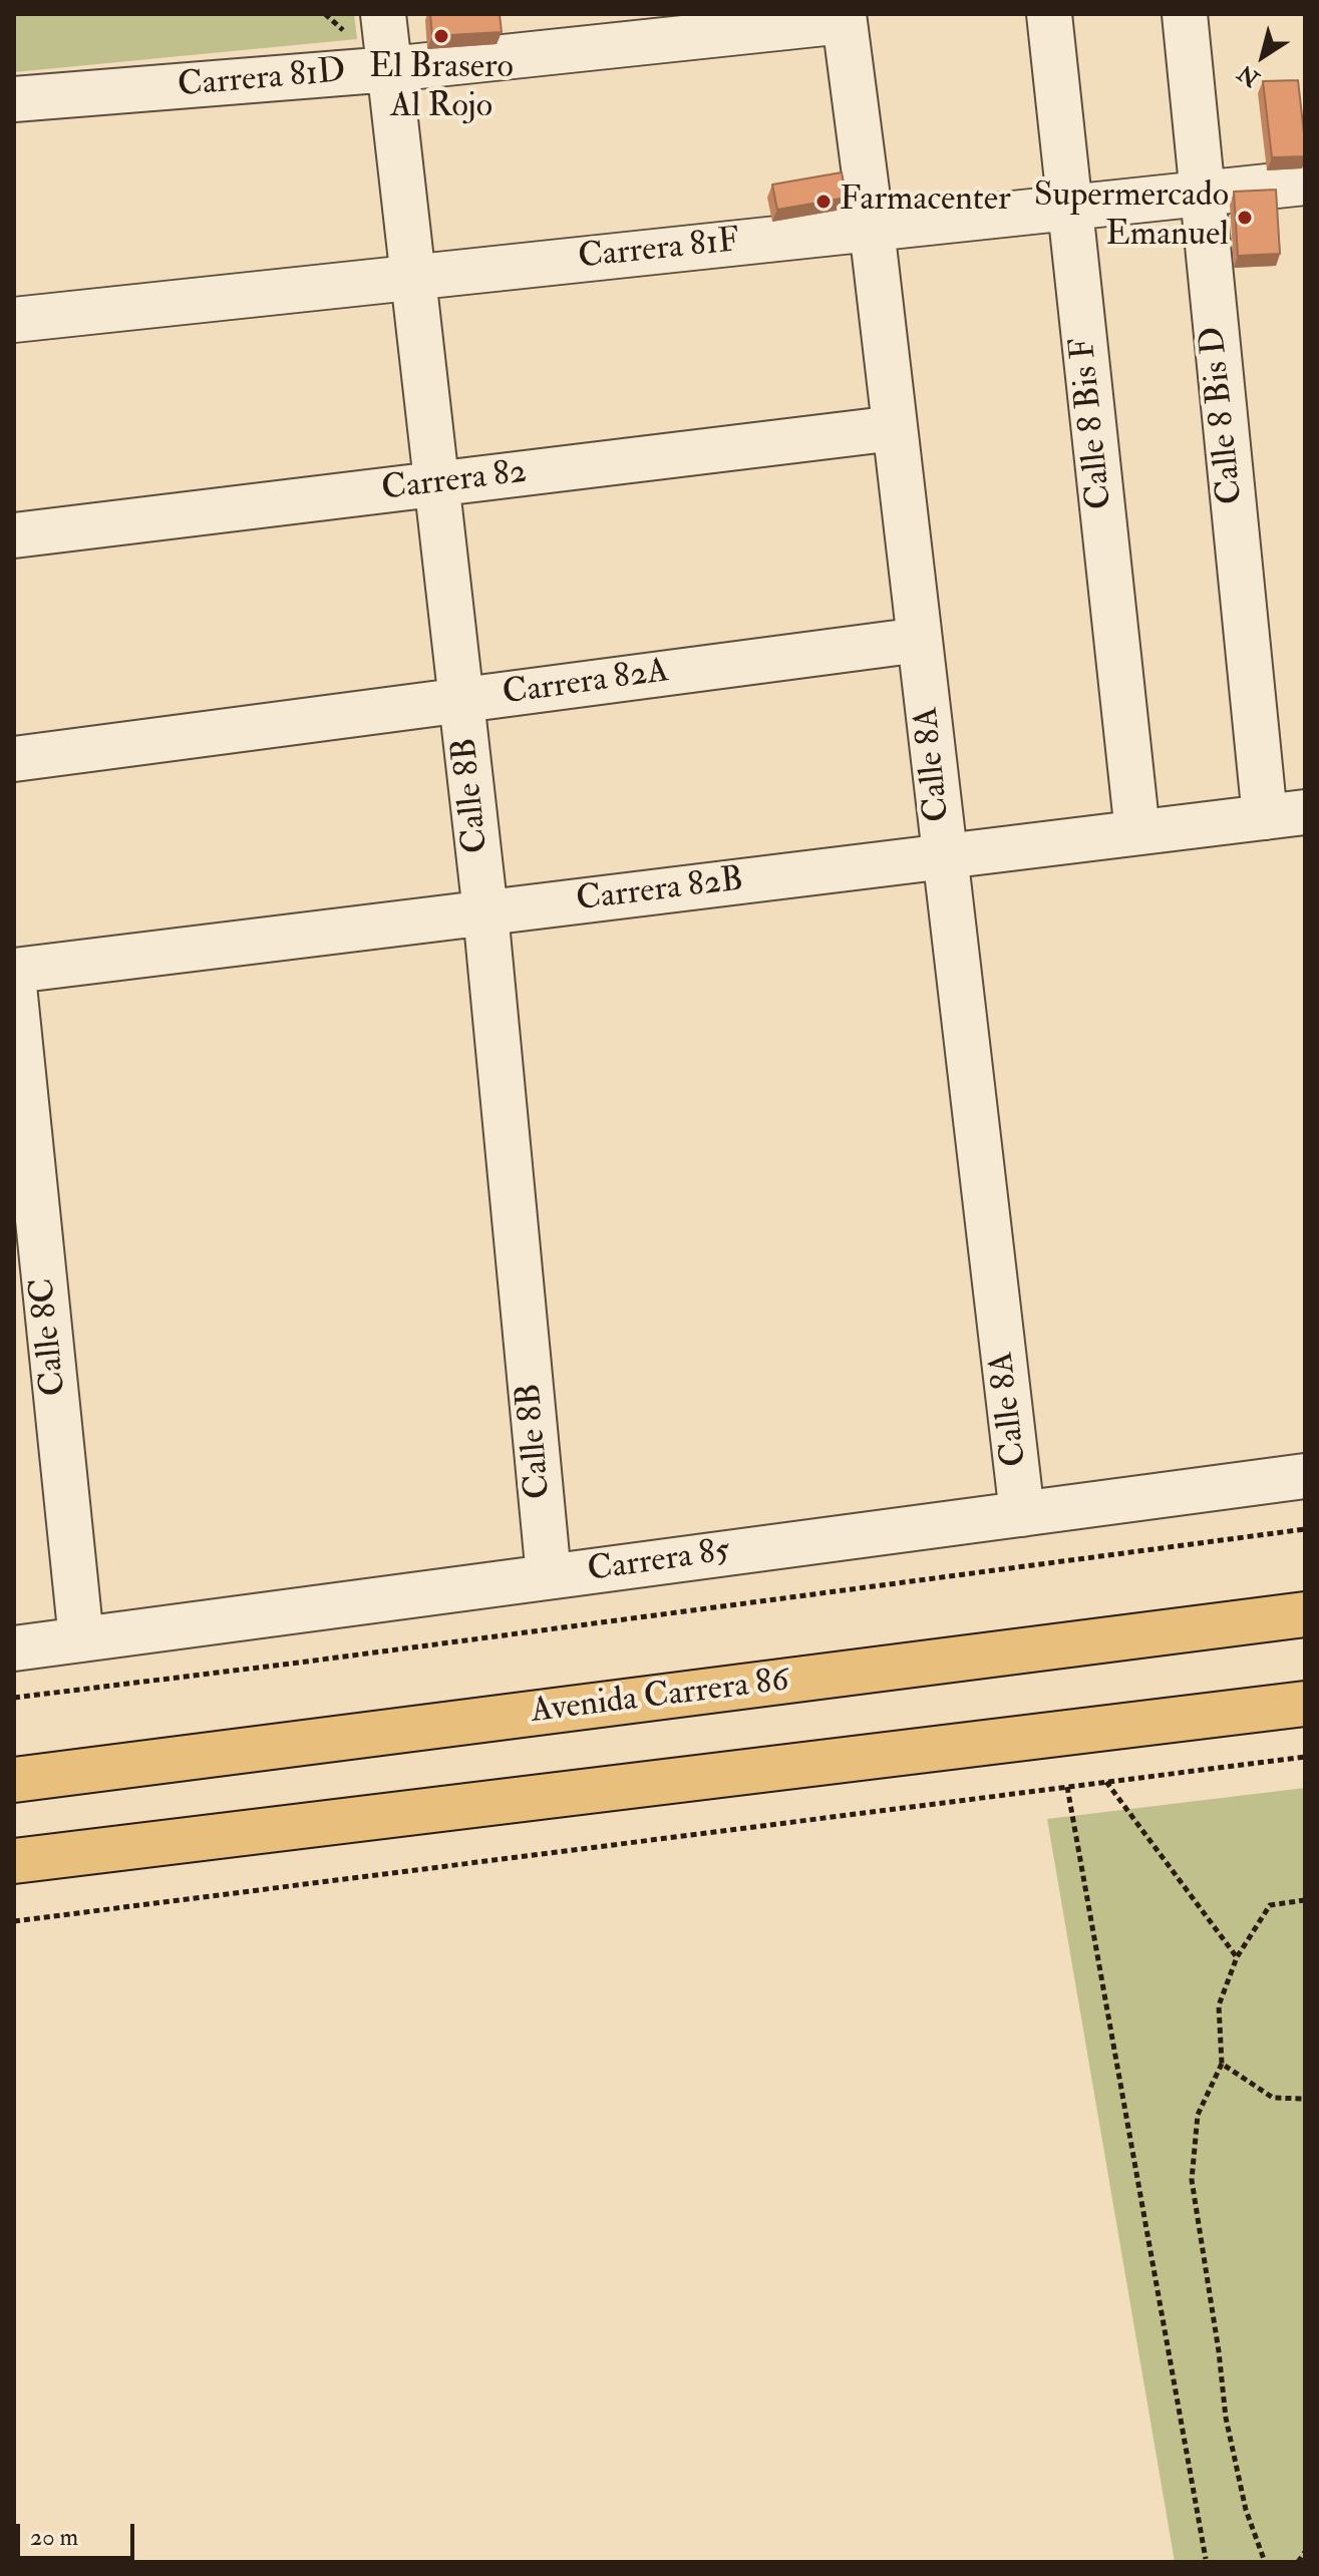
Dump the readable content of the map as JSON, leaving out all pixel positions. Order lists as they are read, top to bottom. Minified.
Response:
{"streets":{"main road":["Avenida Carrera 86"],"street":["Carrera 81D","Carrera 81F","Calle 8 Bis D","Calle 8 Bis F","Carrera 82","Carrera 82A","Calle 8A","Calle 8B","Carrera 82B","Calle 8C","Carrera 85"]},"crossings":[["Carrera 81D","Calle 8A"],["Carrera 81D","Calle 8B"],["Carrera 81F","Calle 8 Bis D"],["Carrera 81F","Calle 8 Bis F"],["Carrera 81F","Calle 8A"],["Carrera 81F","Calle 8B"],["Calle 8 Bis D","Carrera 82B"],["Calle 8 Bis F","Carrera 82B"],["Carrera 82","Calle 8A"],["Carrera 82","Calle 8B"],["Carrera 82A","Calle 8A"],["Carrera 82A","Calle 8B"],["Calle 8A","Carrera 82B"],["Calle 8A","Carrera 85"],["Calle 8B","Carrera 82B"],["Calle 8B","Carrera 85"],["Calle 8C","Carrera 85"]],"places":["El Brasero Al Rojo","Farmacenter","Supermercado Emanuel"],"scale_bar":"20 m","north":"bottom left"}
